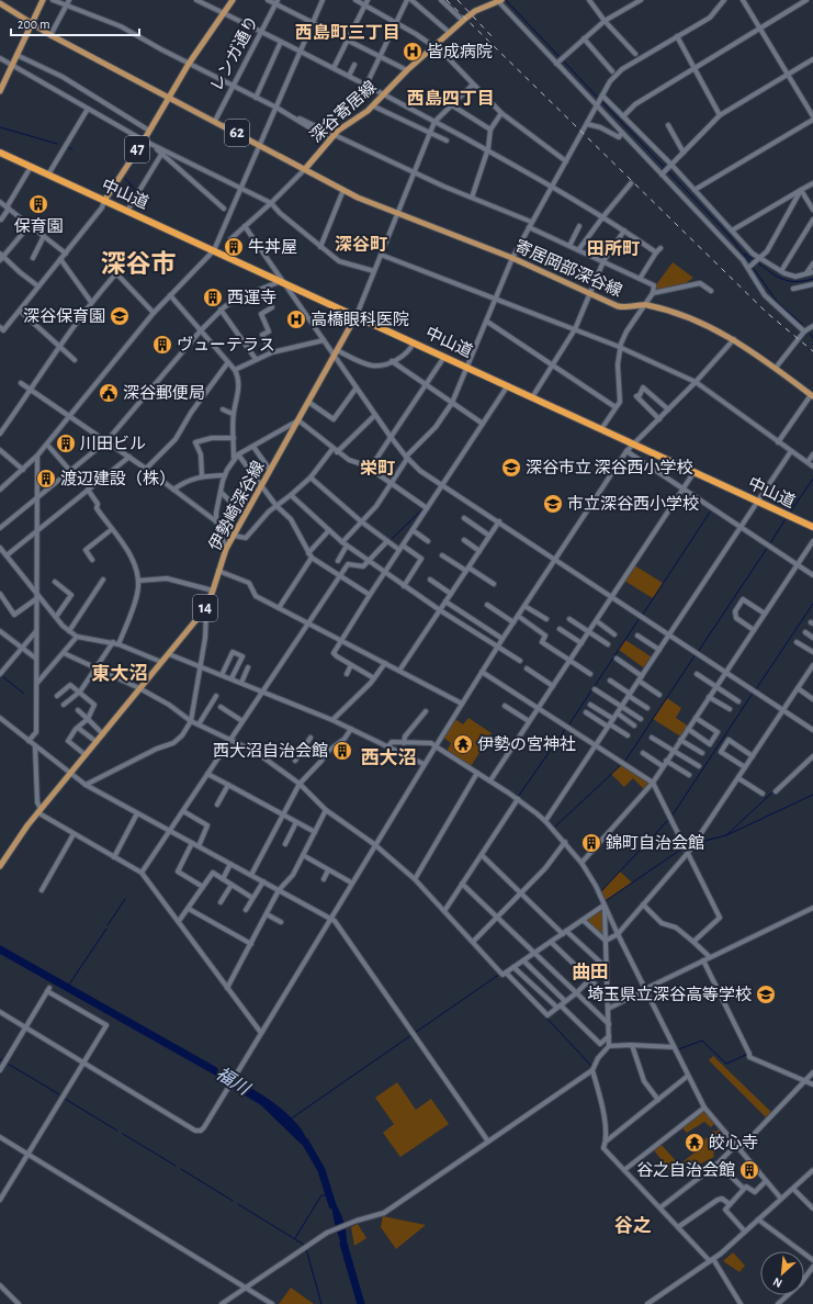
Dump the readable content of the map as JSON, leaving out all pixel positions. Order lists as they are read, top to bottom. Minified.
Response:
{"streets":{"highway":["中山道"],"main road":["深谷寄居線","62","47","寄居岡部深谷線","伊勢崎深谷線","14"],"street":["レンガ通り"]},"crossings":[["レンガ通り","62"],["深谷寄居線","62"],["深谷寄居線","寄居岡部深谷線"],["62","47"],["62","寄居岡部深谷線"],["47","中山道"],["中山道","伊勢崎深谷線"]],"districts":["西島町三丁目","西島四丁目","深谷町","田所町","深谷市","栄町","東大沼","西大沼","曲田","谷之"],"water":["福川"],"places":{"hospital":["皆成病院","高橋眼科医院"],"building":["保育園","牛丼屋","西運寺","ヴューテラス","川田ビル","渡辺建設（株）","西大沼自治会館","錦町自治会館","谷之自治会館"],"school or university":["深谷保育園","深谷市立 深谷西小学校","市立深谷西小学校","埼玉県立深谷高等学校"],"public building":["深谷郵便局"],"temple":["伊勢の宮神社","皎心寺"]},"scale_bar":"200 m","north":"bottom left"}
